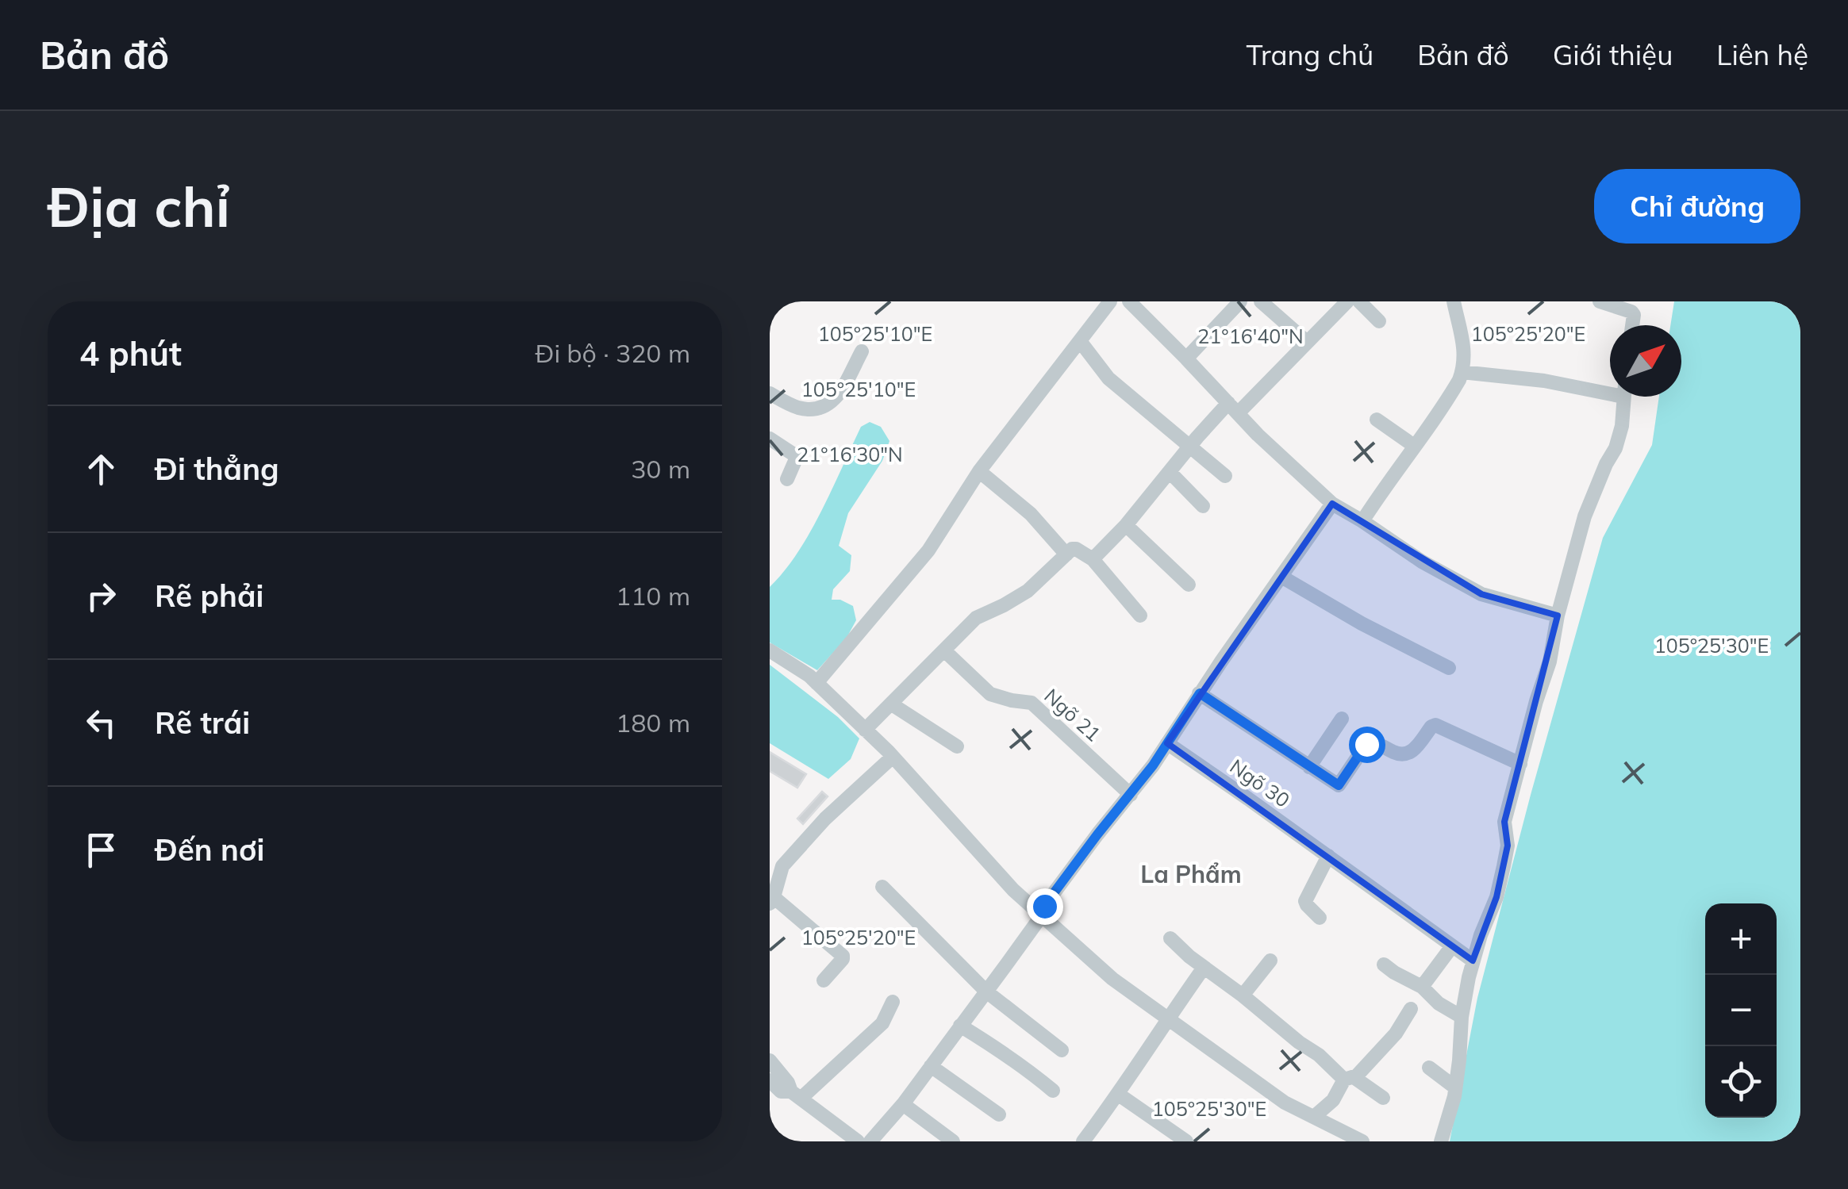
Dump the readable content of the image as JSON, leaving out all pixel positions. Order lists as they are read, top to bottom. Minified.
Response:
{"streets":{"street":["Ngõ 21","Ngõ 30"]},"districts":["La Phẩm"],"north":"top right","page":{"header":"Bản đồ","nav":["Trang chủ","Bản đồ","Giới thiệu","Liên hệ"],"buttons":"Chỉ đường","title":"Địa chỉ","heading":["4 phút","Đi bộ · 320 m"],"list":[["Đi thẳng","30 m"],["Rẽ phải","110 m"],["Rẽ trái","180 m"],"Đến nơi"],"map_buttons":["+","−"]},"coordinates":["105°25'10\"E","105°25'20\"E","21°16'40\"N","21°16'30\"N","105°25'30\"E"]}
